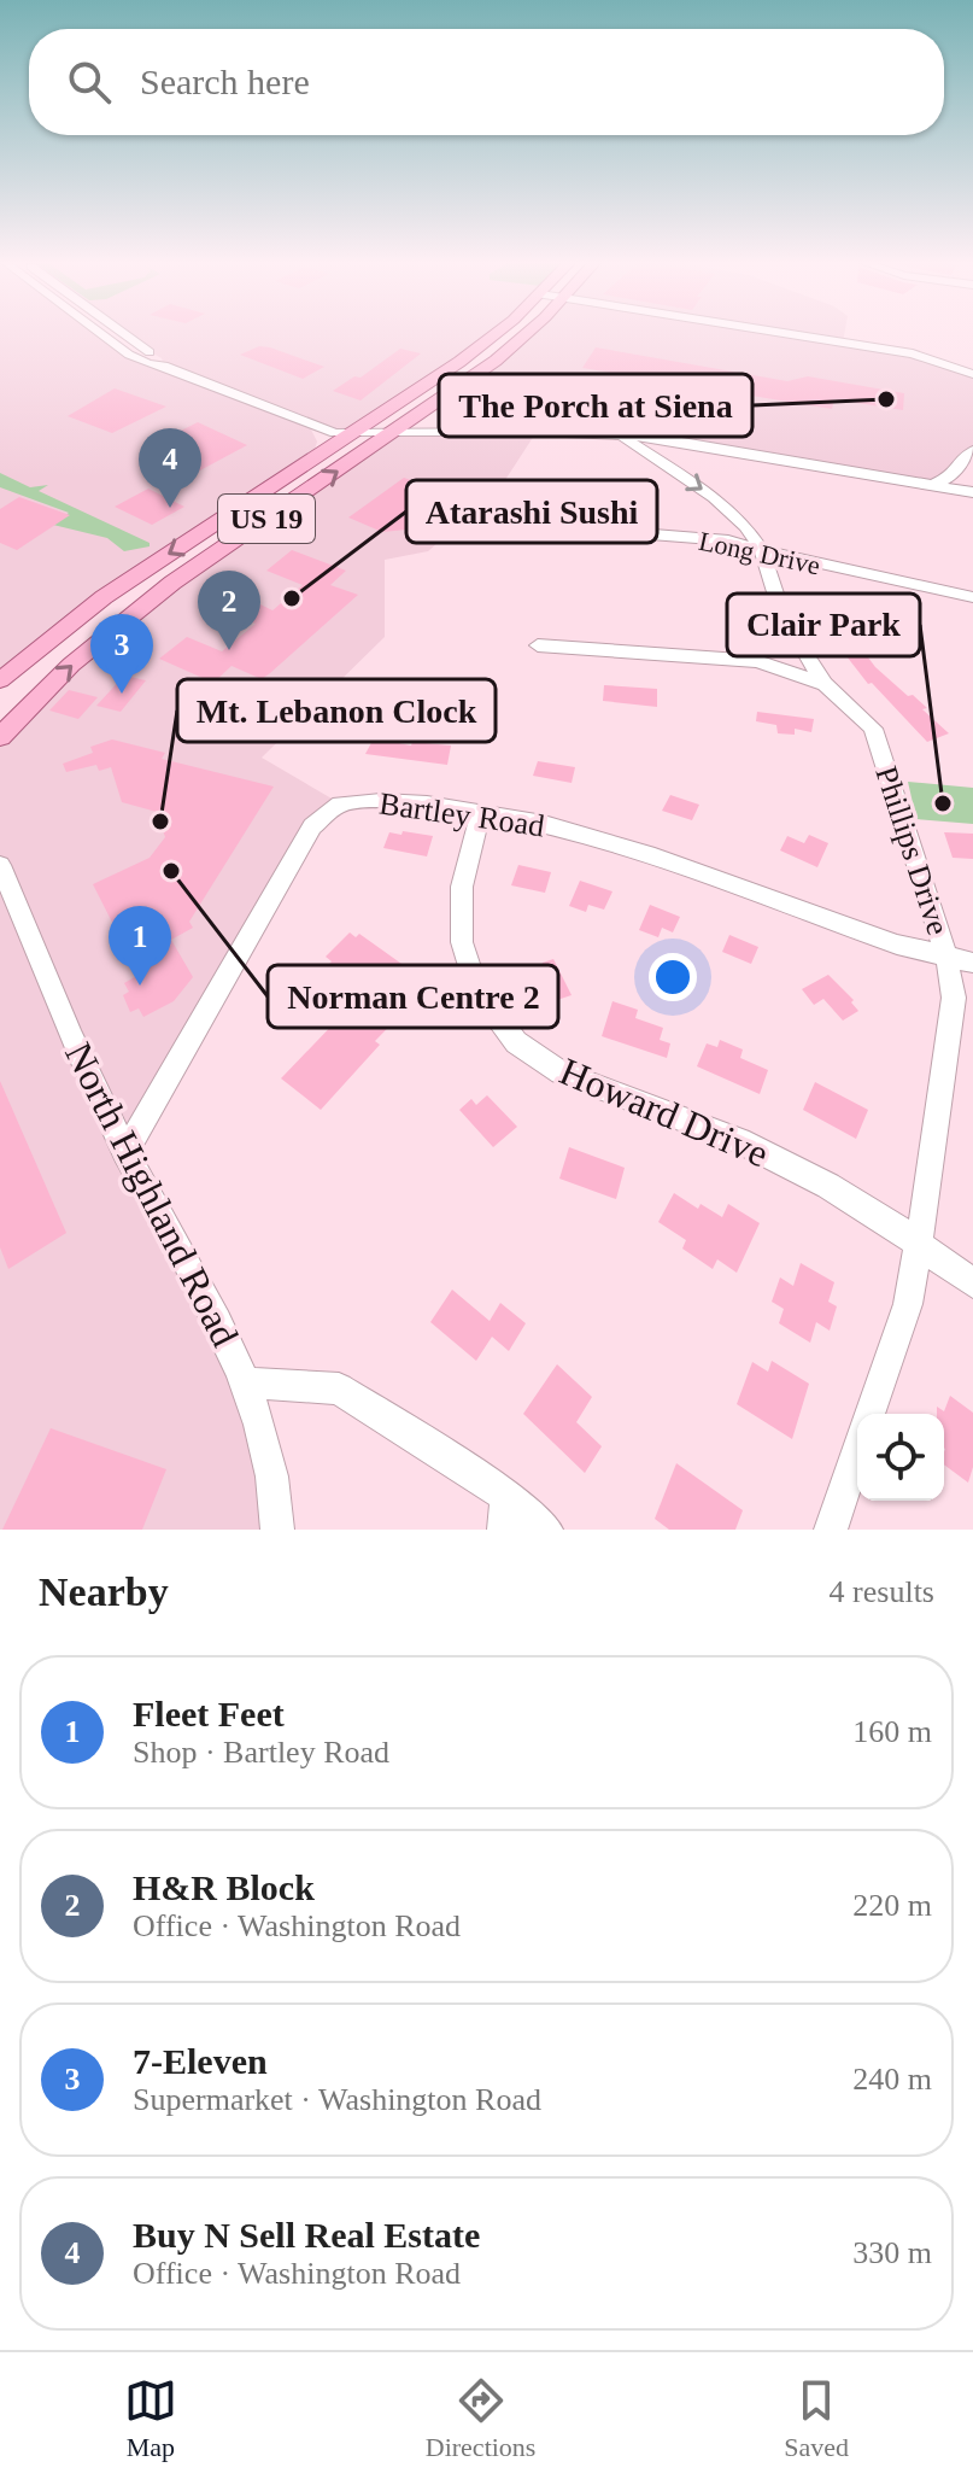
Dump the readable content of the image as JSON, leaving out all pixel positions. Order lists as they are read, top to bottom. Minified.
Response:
{"streets":{"main road":["US 19"],"street":["Long Drive","Bartley Road","Phillips Drive","Howard Drive","North Highland Road"]},"crossings":[["Long Drive","Phillips Drive"],["Bartley Road","Phillips Drive"],["Bartley Road","Howard Drive"],["Bartley Road","North Highland Road"],["Phillips Drive","Howard Drive"]],"places":["The Porch at Siena","Atarashi Sushi","Clair Park","Mt. Lebanon Clock","Norman Centre 2"],"page":{"search":"Search here","pins":["4","2","3","1"],"heading":["Nearby","4 results"],"list":[{"mark":"1","name":"Fleet Feet","note":"Shop · Bartley Road","value":"160 m"},{"mark":"2","name":"H&R Block","note":"Office · Washington Road","value":"220 m"},{"mark":"3","name":"7-Eleven","note":"Supermarket · Washington Road","value":"240 m"},{"mark":"4","name":"Buy N Sell Real Estate","note":"Office · Washington Road","value":"330 m"}],"nav":["Map","Directions","Saved"]}}
